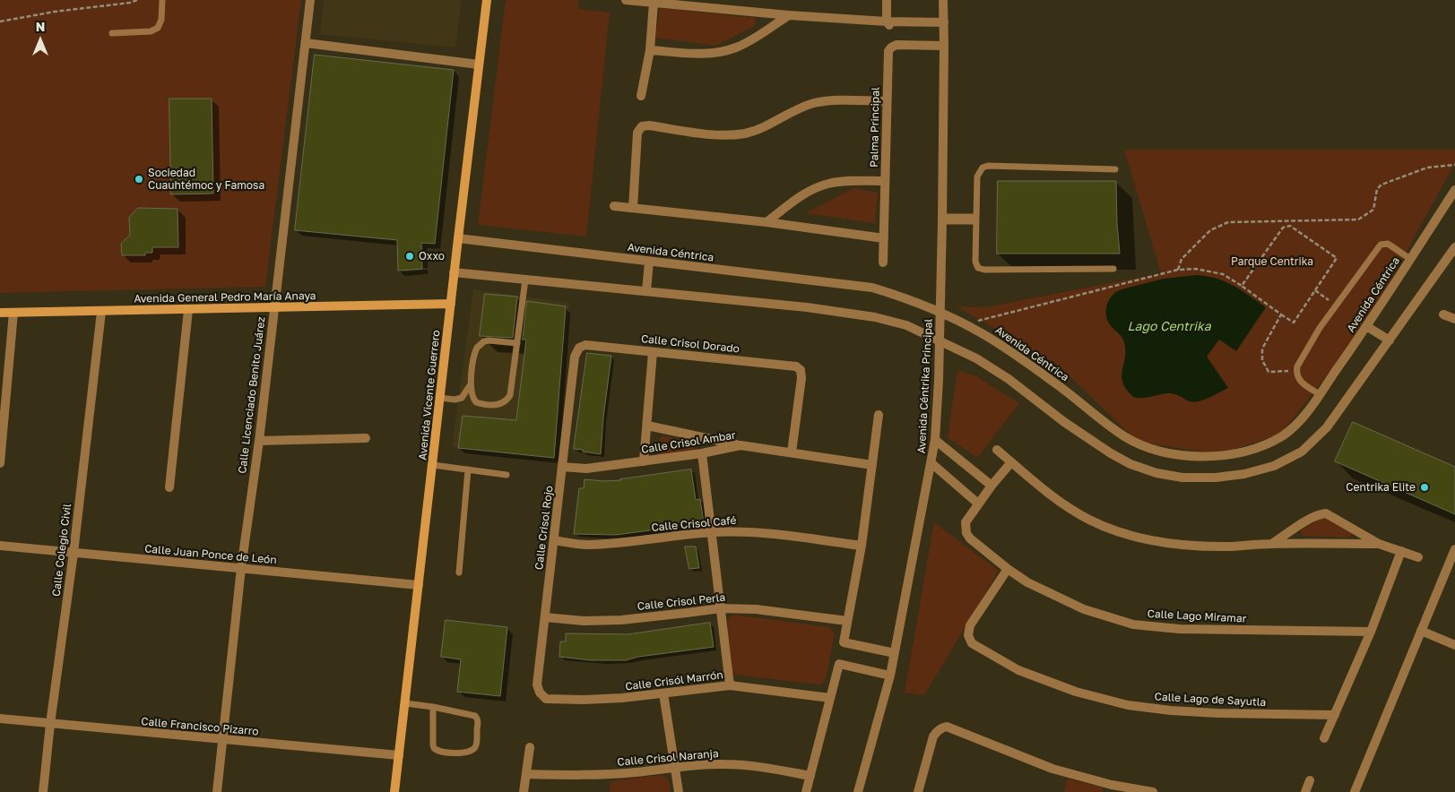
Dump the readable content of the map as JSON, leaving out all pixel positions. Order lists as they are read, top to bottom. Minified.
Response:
{"streets":{"main road":["Avenida General Pedro María Anaya","Avenida Vicente Guerrero"],"street":["Palma Principal","Avenida Céntrica","Calle Crisol Dorado","Avenida Céntrika Principal","Calle Licenciado Benito Juárez","Calle Crisol Ambar","Calle Crisol Café","Calle Crisol Rojo","Calle Colegio Civil","Calle Juan Ponce de León","Calle Crisol Perla","Calle Lago Miramar","Calle Crisól Marrón","Calle Lago de Sayutla","Calle Francisco Pizarro","Calle Crisol Naranja"]},"crossings":[["Palma Principal","Avenida Céntrika Principal"],["Avenida Céntrica","Avenida Céntrika Principal"],["Avenida Céntrica","Avenida Vicente Guerrero"],["Avenida General Pedro María Anaya","Calle Licenciado Benito Juárez"],["Avenida General Pedro María Anaya","Avenida Vicente Guerrero"],["Avenida General Pedro María Anaya","Calle Colegio Civil"],["Calle Crisol Dorado","Calle Crisol Ambar"],["Calle Crisol Dorado","Calle Crisol Rojo"],["Calle Licenciado Benito Juárez","Calle Juan Ponce de León"],["Calle Licenciado Benito Juárez","Calle Francisco Pizarro"],["Avenida Vicente Guerrero","Calle Juan Ponce de León"],["Avenida Vicente Guerrero","Calle Francisco Pizarro"],["Calle Crisol Ambar","Calle Crisol Rojo"],["Calle Crisol Café","Calle Crisol Rojo"],["Calle Crisol Rojo","Calle Crisol Perla"],["Calle Crisol Rojo","Calle Crisól Marrón"],["Calle Colegio Civil","Calle Juan Ponce de León"],["Calle Colegio Civil","Calle Francisco Pizarro"],["Calle Lago Miramar","Calle Lago de Sayutla"]],"water":["Lago Centrika"],"parks":["Parque Centrika"],"places":["Sociedad Cuauhtémoc y Famosa","Oxxo","Centrika Elite"],"north":"top"}
